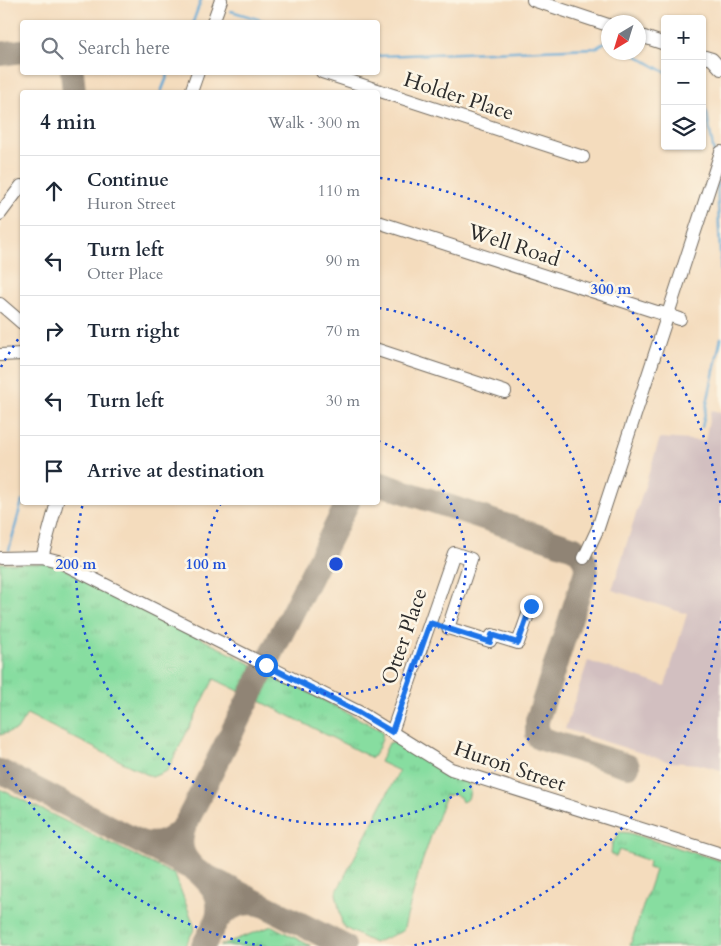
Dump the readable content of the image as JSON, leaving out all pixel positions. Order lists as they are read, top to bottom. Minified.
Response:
{"streets":{"street":["Holder Place","Well Road","Otter Place","Huron Street"]},"crossings":[["Otter Place","Huron Street"]],"north":"bottom left","page":{"map_buttons":["+","−"],"search":"Search here","heading":["4 min","Walk · 300 m"],"list":[["Continue","Huron Street","110 m"],["Turn left","Otter Place","90 m"],["Turn right","70 m"],["Turn left","30 m"],"Arrive at destination"]},"rings":["300 m","200 m","100 m"]}
